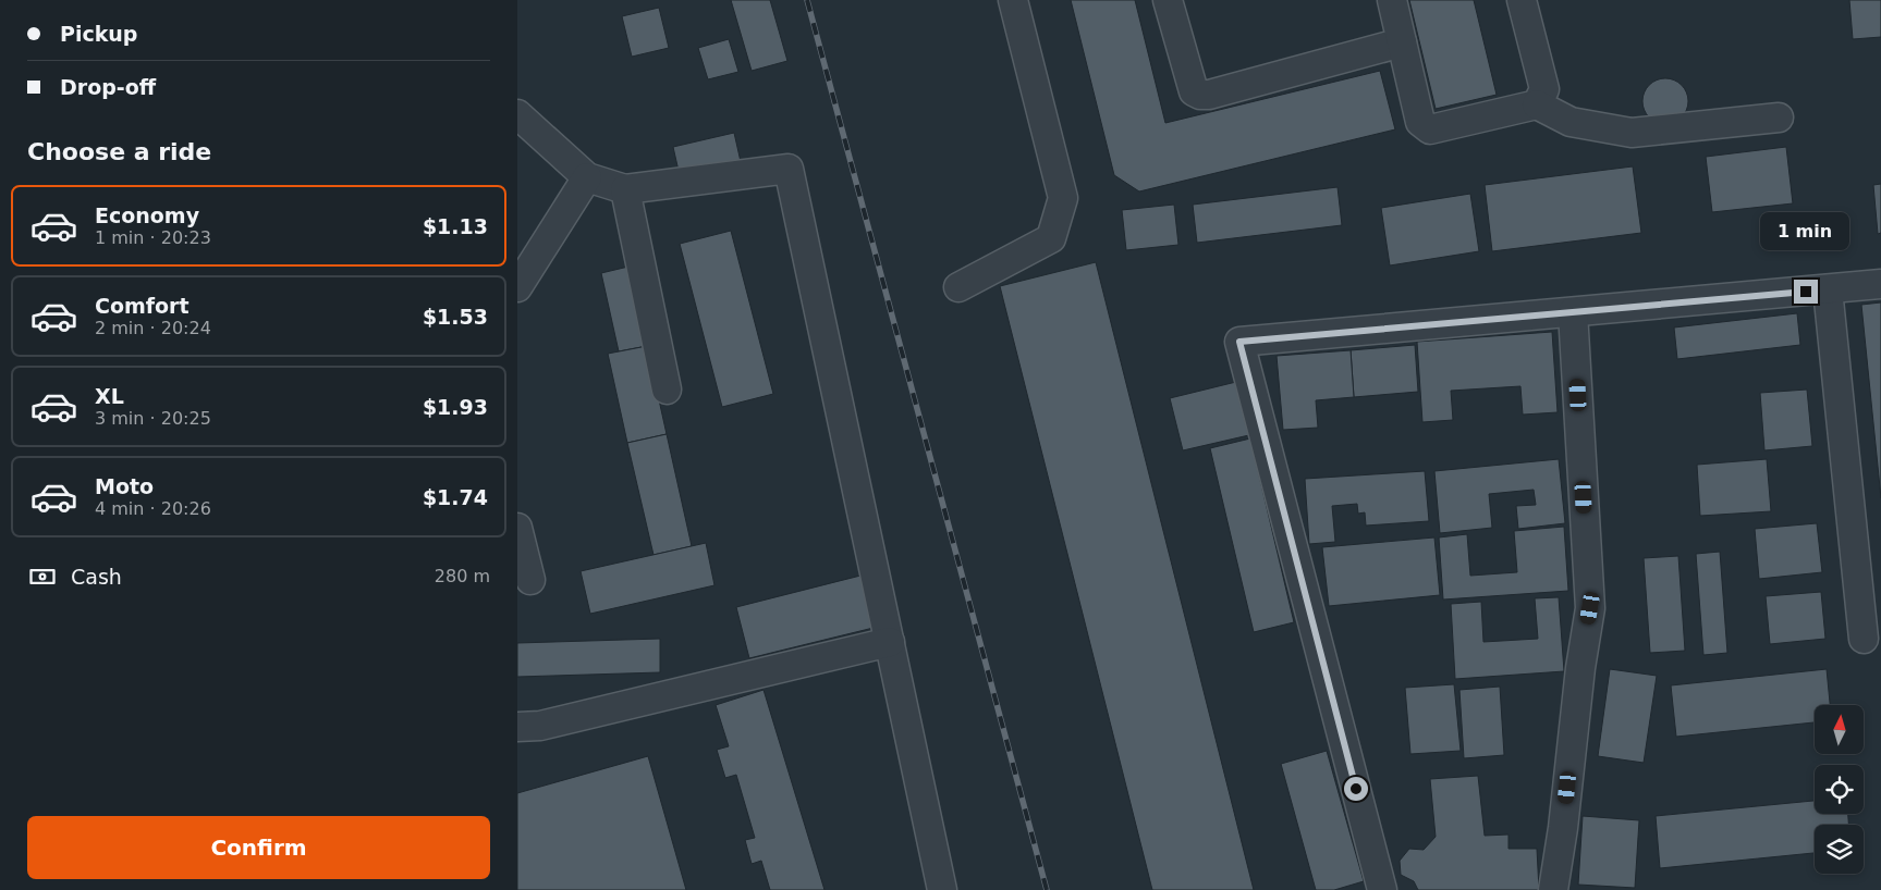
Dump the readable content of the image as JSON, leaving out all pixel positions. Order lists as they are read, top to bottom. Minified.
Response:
{"north":"top","page":{"banner":["Pickup","Drop-off"],"heading":"Choose a ride","list":[{"name":"Economy","note":"1 min · 20:23","value":"$1.13"},{"name":"Comfort","note":"2 min · 20:24","value":"$1.53"},{"name":"XL","note":"3 min · 20:25","value":"$1.93"},{"name":"Moto","note":"4 min · 20:26","value":"$1.74"}],"bubble":"1 min","pay":["Cash","280 m"],"buttons":"Confirm"}}
